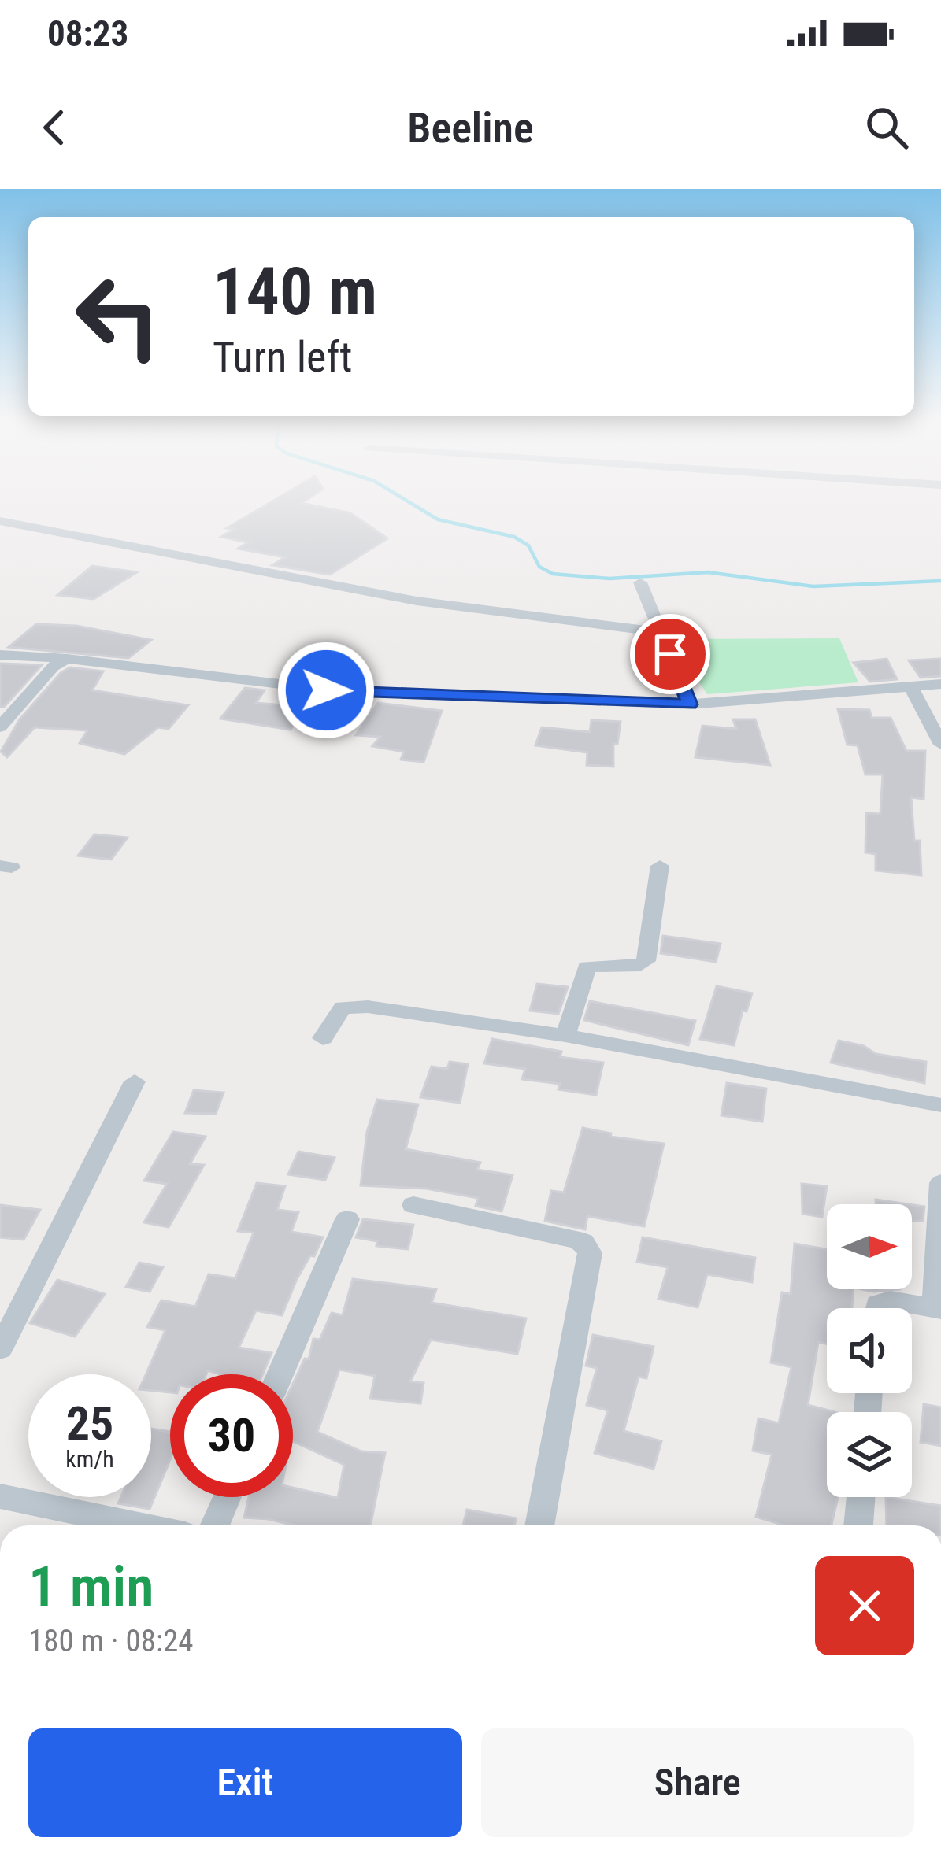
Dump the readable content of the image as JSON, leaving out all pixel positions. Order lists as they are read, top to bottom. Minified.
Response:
{"north":"right","page":{"status":"08:23","header":"Beeline","turn":["140 m","Turn left"],"speed":"25 km/h","limit":"30","heading":["1 min","180 m · 08:24"],"buttons":["Exit","Share"]}}
